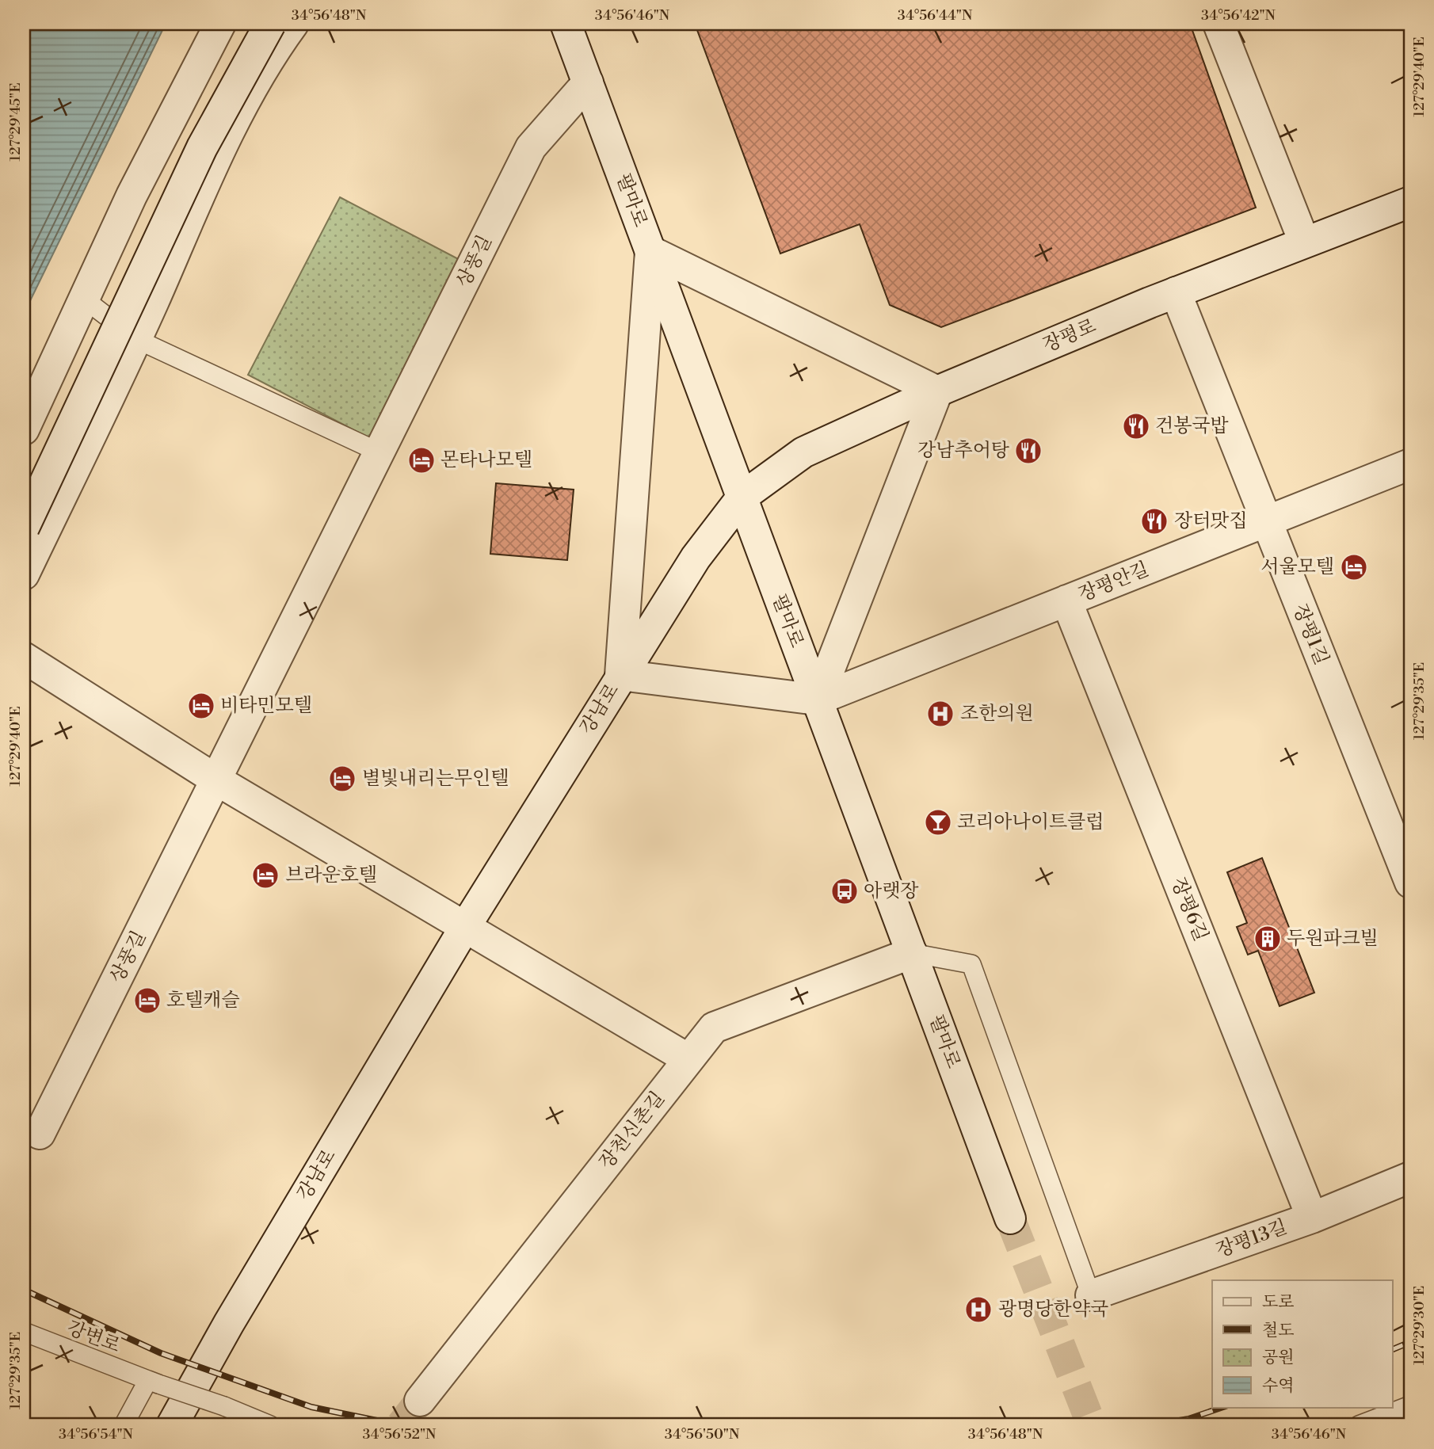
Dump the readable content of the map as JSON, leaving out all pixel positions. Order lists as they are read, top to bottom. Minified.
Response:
{"streets":{"street":["팔마로","상풍길","장평로","장평안길","장평1길","강남로","장평6길","장천신촌길","장평13길"],"lane":["강변로"]},"crossings":[["팔마로","상풍길"],["팔마로","장평로"],["팔마로","장평안길"],["팔마로","강남로"],["팔마로","장천신촌길"],["장평로","장평1길"],["장평로","강남로"],["장평안길","장평1길"],["장평안길","장평6길"],["장평6길","장평13길"]],"places":{"restaurant":["건봉국밥","강남추어탕","장터맛집"],"hotel":["몬타나모텔","서울모텔","비타민모텔","별빛내리는무인텔","브라운호텔","호텔캐슬"],"hospital":["조한의원","광명당한약국"],"bar":["코리아나이트클럽"],"bus stop":["아랫장"],"building":["두원파크빌"]},"legend":["도로","철도","공원","수역"],"coordinates":["34°56'48\"N","34°56'46\"N","34°56'44\"N","34°56'42\"N","127°29'40\"E","127°29'45\"E","127°29'35\"E","127°29'30\"E","34°56'54\"N","34°56'52\"N","34°56'50\"N"]}
